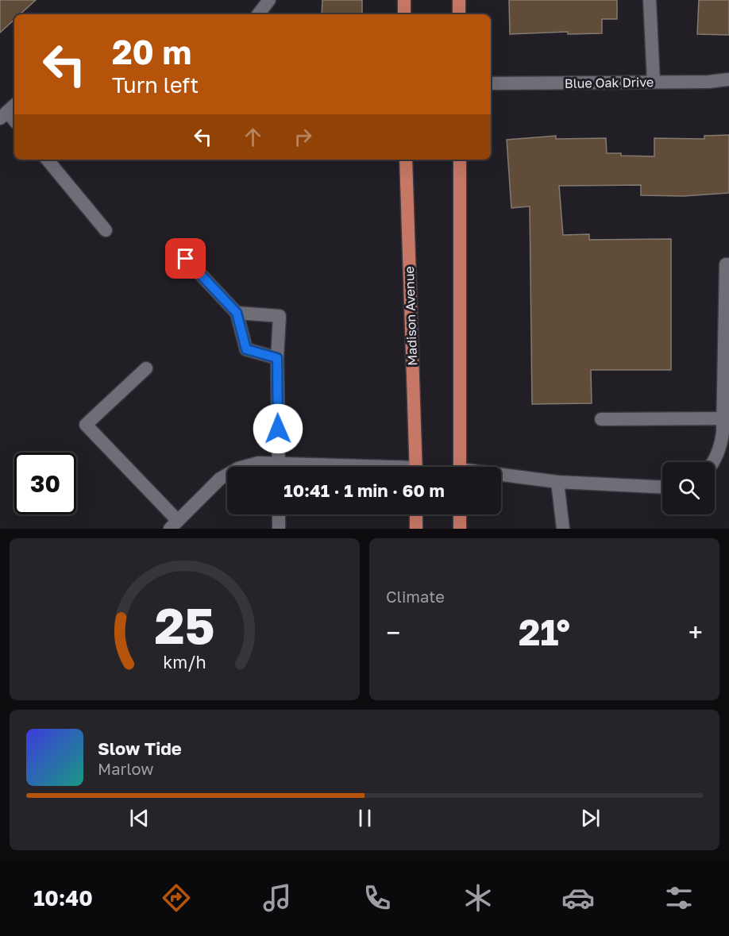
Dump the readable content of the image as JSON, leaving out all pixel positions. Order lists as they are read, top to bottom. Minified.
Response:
{"streets":{"main road":["Madison Avenue"],"street":["Blue Oak Drive"]},"page":{"turn":["20 m","Turn left"],"limit":"30","trip":"10:41 · 1 min · 60 m","tile":"Climate","heat":["−","21°","+"],"song":["Slow Tide","Marlow"],"tabs":"10:40","gauge":["25","km/h"]}}
